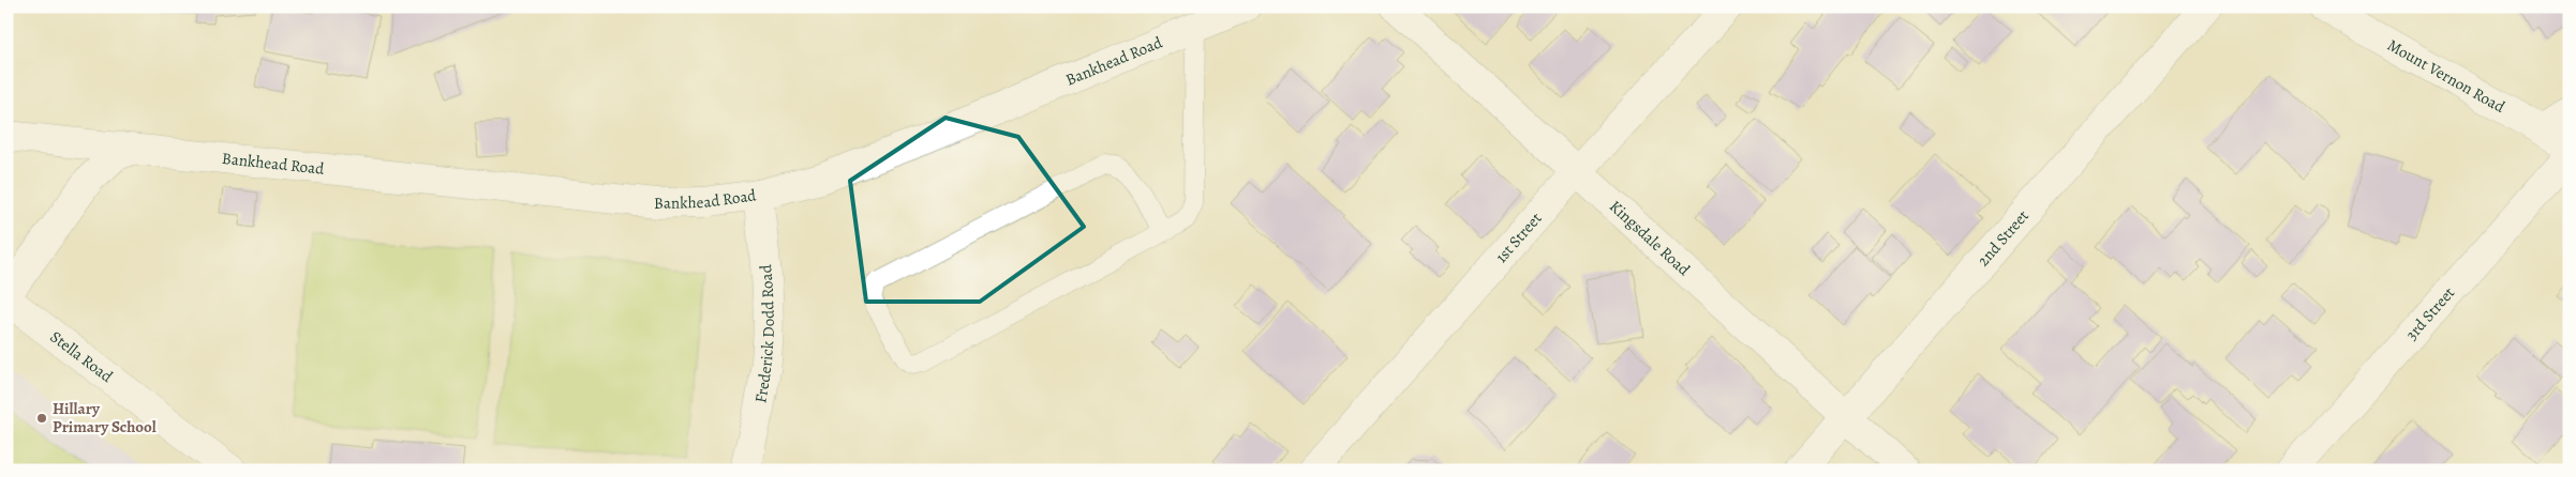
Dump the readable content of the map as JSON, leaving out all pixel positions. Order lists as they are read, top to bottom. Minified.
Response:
{"streets":{"street":["Bankhead Road","Mount Vernon Road","1st Street","Kingsdale Road","2nd Street","3rd Street","Frederick Dodd Road","Stella Road"]},"crossings":[["Bankhead Road","Frederick Dodd Road"],["1st Street","Kingsdale Road"],["Kingsdale Road","2nd Street"]],"places":["Hillary Primary School"]}
